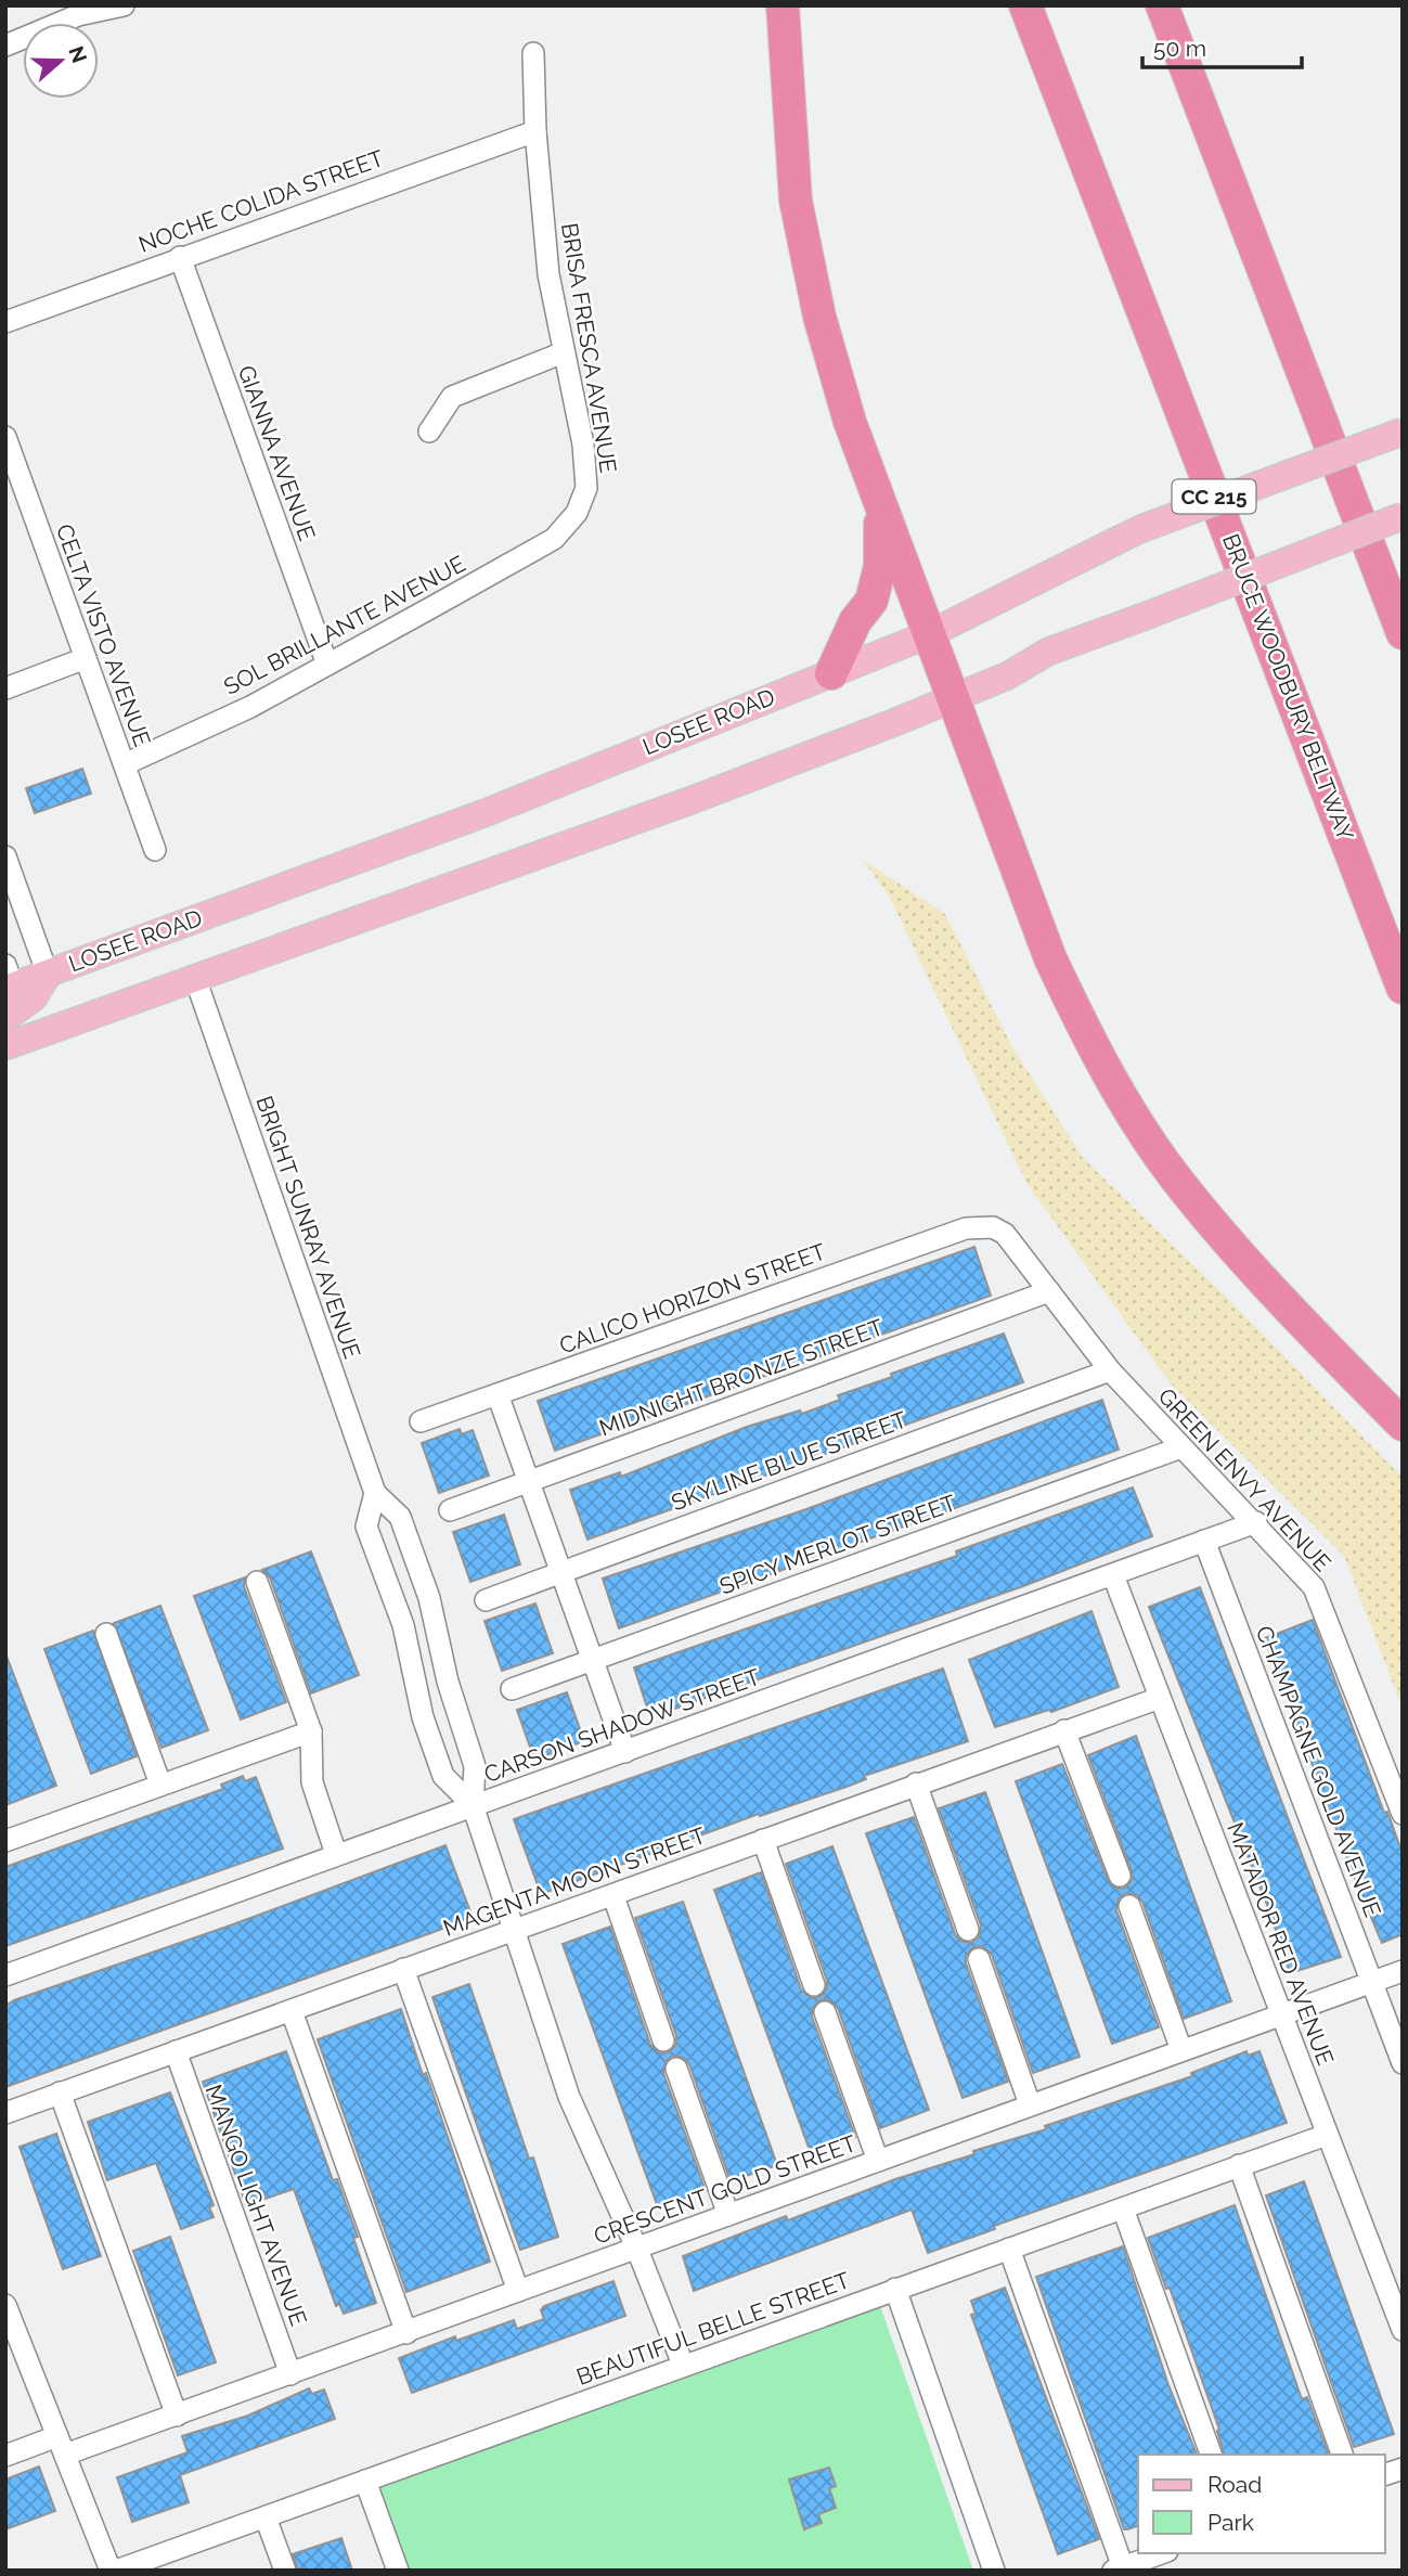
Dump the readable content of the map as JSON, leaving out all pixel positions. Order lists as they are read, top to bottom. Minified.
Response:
{"streets":{"highway":["CC 215","BRUCE WOODBURY BELTWAY"],"main road":["LOSEE ROAD"],"street":["NOCHE COLIDA STREET","BRISA FRESCA AVENUE","GIANNA AVENUE","SOL BRILLANTE AVENUE","CELTA VISTO AVENUE","BRIGHT SUNRAY AVENUE","CALICO HORIZON STREET","MIDNIGHT BRONZE STREET","SKYLINE BLUE STREET","GREEN ENVY AVENUE","SPICY MERLOT STREET","CARSON SHADOW STREET","CHAMPAGNE GOLD AVENUE","MAGENTA MOON STREET","MATADOR RED AVENUE","CRESCENT GOLD STREET","MANGO LIGHT AVENUE","BEAUTIFUL BELLE STREET"]},"crossings":[["NOCHE COLIDA STREET","BRISA FRESCA AVENUE"],["NOCHE COLIDA STREET","GIANNA AVENUE"],["BRISA FRESCA AVENUE","SOL BRILLANTE AVENUE"],["GIANNA AVENUE","SOL BRILLANTE AVENUE"],["SOL BRILLANTE AVENUE","CELTA VISTO AVENUE"],["BRIGHT SUNRAY AVENUE","CARSON SHADOW STREET"],["CALICO HORIZON STREET","GREEN ENVY AVENUE"],["MIDNIGHT BRONZE STREET","GREEN ENVY AVENUE"],["SKYLINE BLUE STREET","GREEN ENVY AVENUE"],["GREEN ENVY AVENUE","SPICY MERLOT STREET"],["GREEN ENVY AVENUE","CARSON SHADOW STREET"],["CARSON SHADOW STREET","CHAMPAGNE GOLD AVENUE"],["CARSON SHADOW STREET","MATADOR RED AVENUE"],["CHAMPAGNE GOLD AVENUE","CRESCENT GOLD STREET"],["MAGENTA MOON STREET","MATADOR RED AVENUE"],["MAGENTA MOON STREET","MANGO LIGHT AVENUE"],["MATADOR RED AVENUE","CRESCENT GOLD STREET"],["MATADOR RED AVENUE","BEAUTIFUL BELLE STREET"],["CRESCENT GOLD STREET","MANGO LIGHT AVENUE"]],"legend":["Road","Park"],"scale_bar":"50 m","north":"right"}
